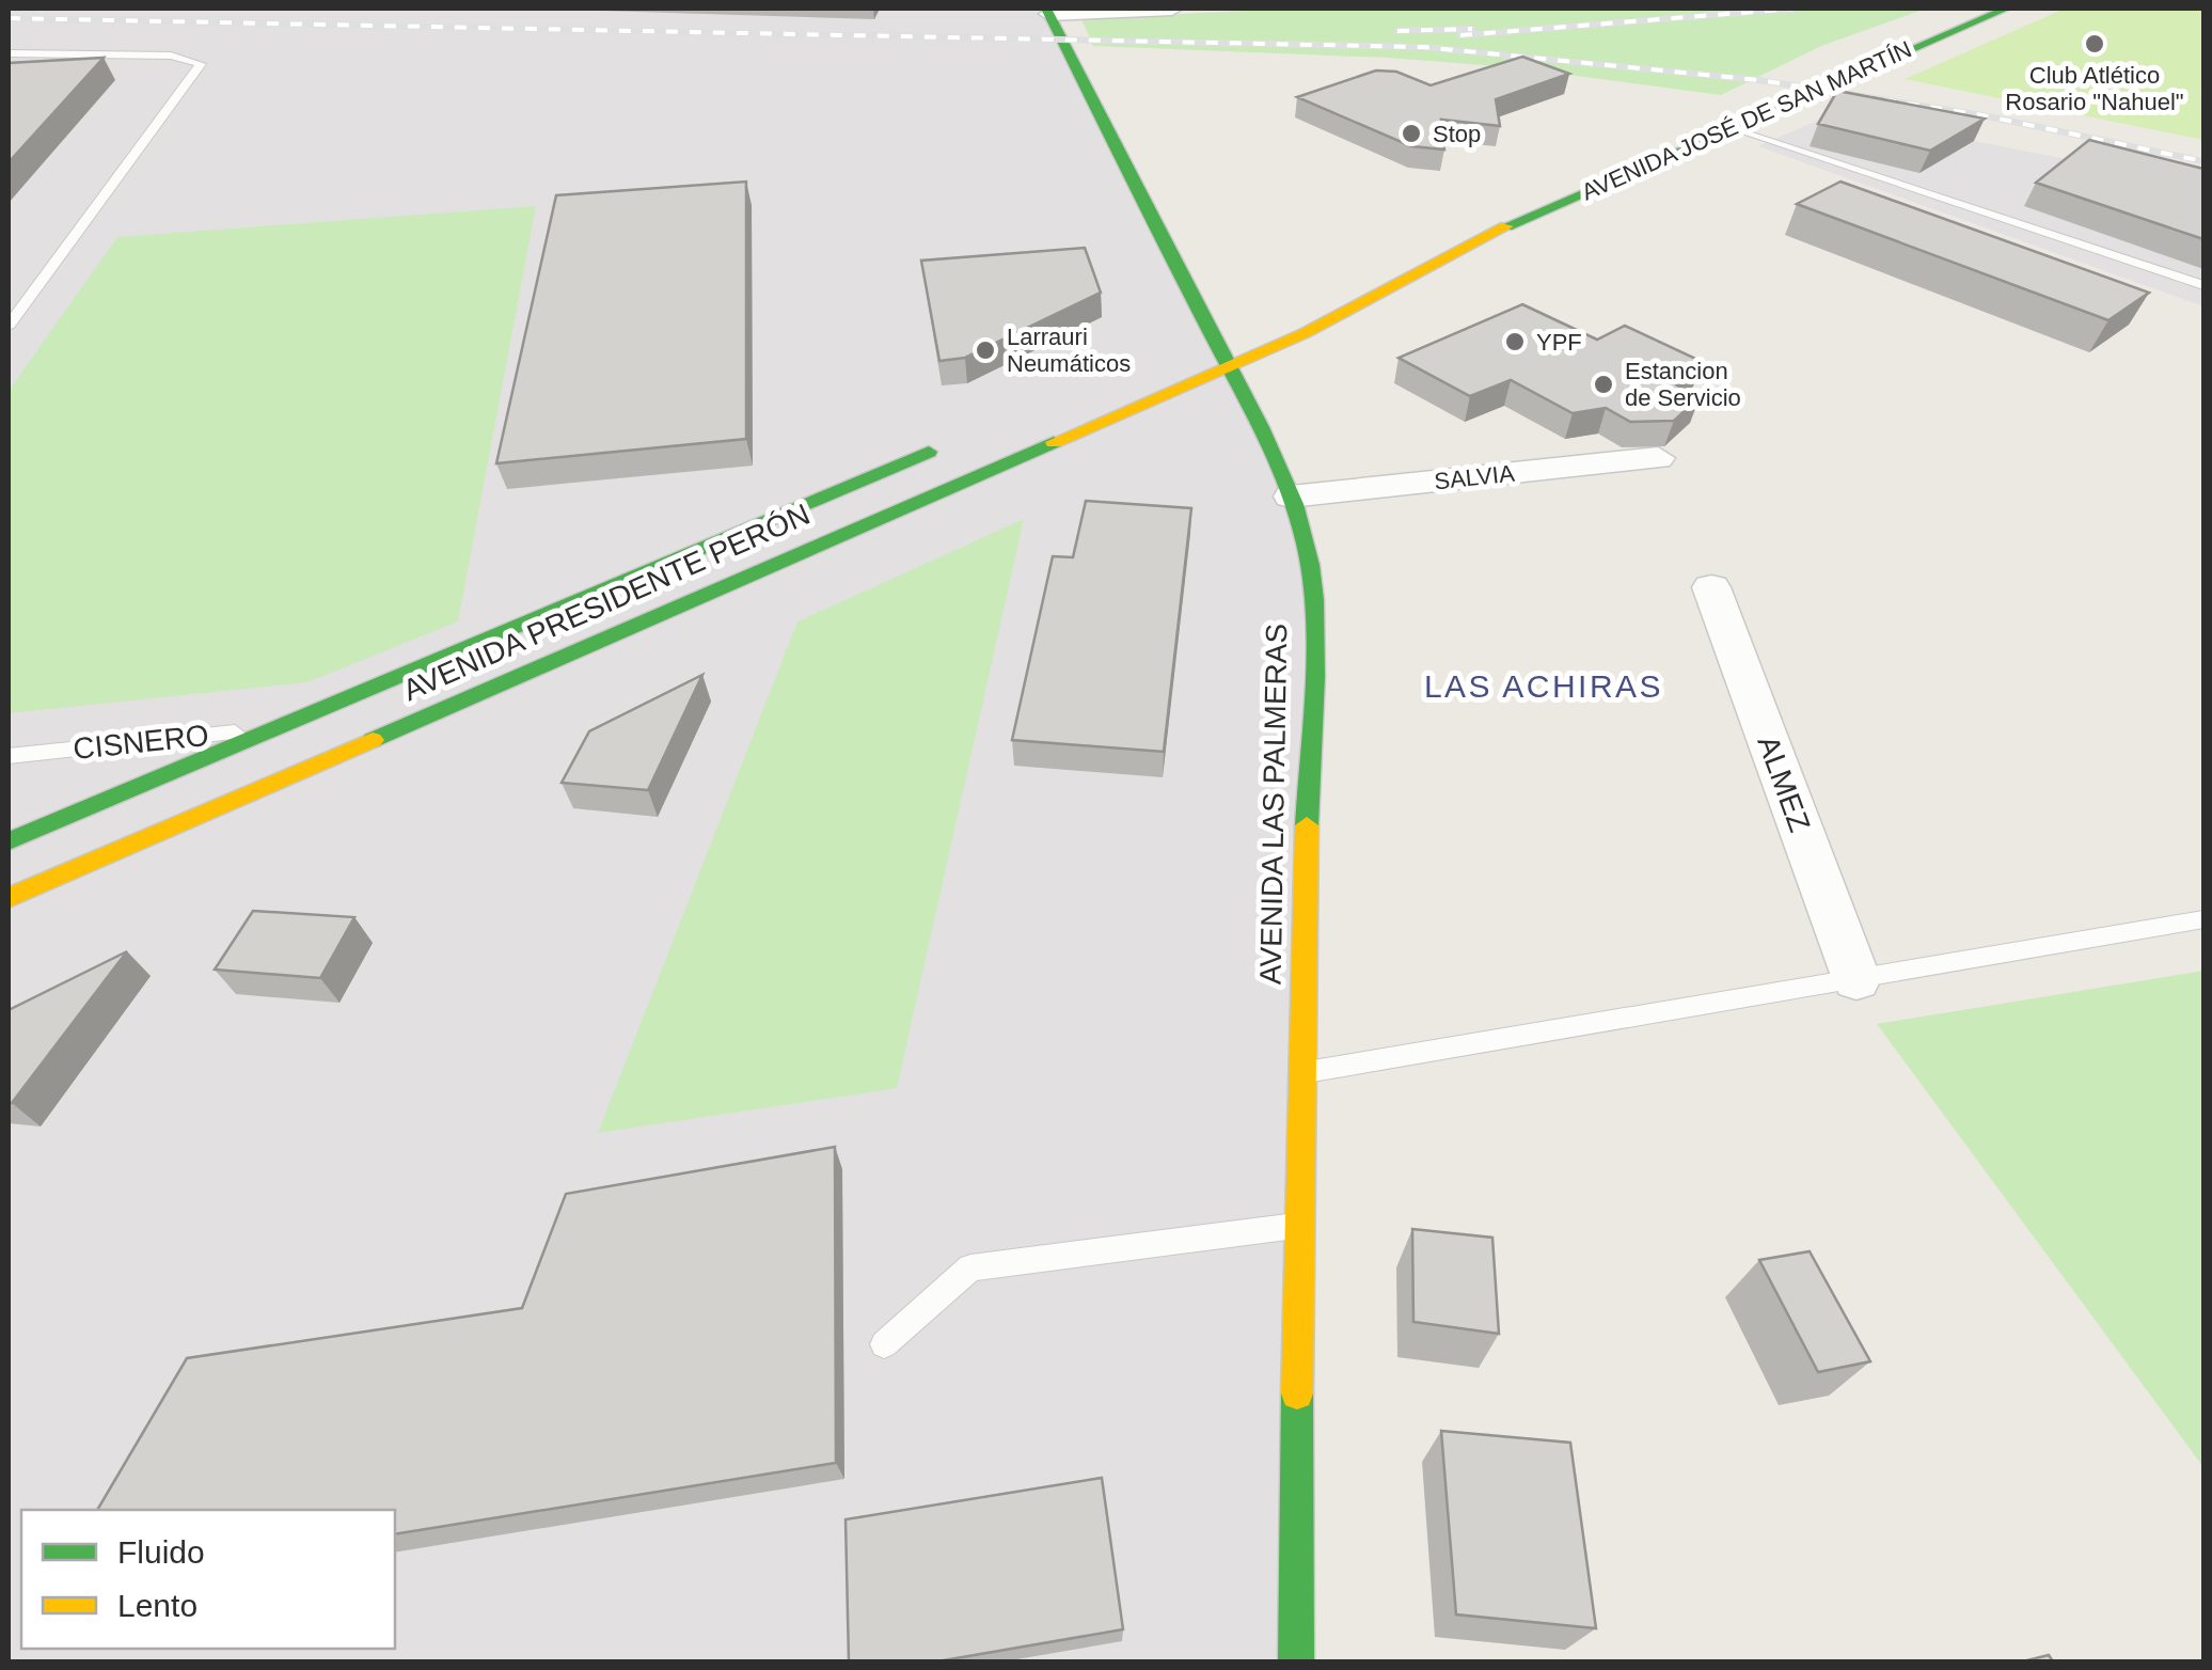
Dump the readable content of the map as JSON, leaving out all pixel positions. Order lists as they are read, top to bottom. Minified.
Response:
{"streets":{"main road":["AVENIDA JOSÉ DE SAN MARTÍN","AVENIDA PRESIDENTE PERÓN","AVENIDA LAS PALMERAS"],"street":["SALVIA","ALMEZ"],"lane":["CISNERO"]},"crossings":[["AVENIDA JOSÉ DE SAN MARTÍN","AVENIDA PRESIDENTE PERÓN"],["AVENIDA JOSÉ DE SAN MARTÍN","AVENIDA LAS PALMERAS"],["SALVIA","AVENIDA LAS PALMERAS"],["AVENIDA PRESIDENTE PERÓN","CISNERO"],["AVENIDA PRESIDENTE PERÓN","AVENIDA LAS PALMERAS"]],"districts":["LAS ACHIRAS"],"places":["Club Atlético Rosario \"Nahuel\"","Stop","YPF","Larrauri Neumáticos","Estancion de Servicio"],"legend":["Fluido","Lento"]}
